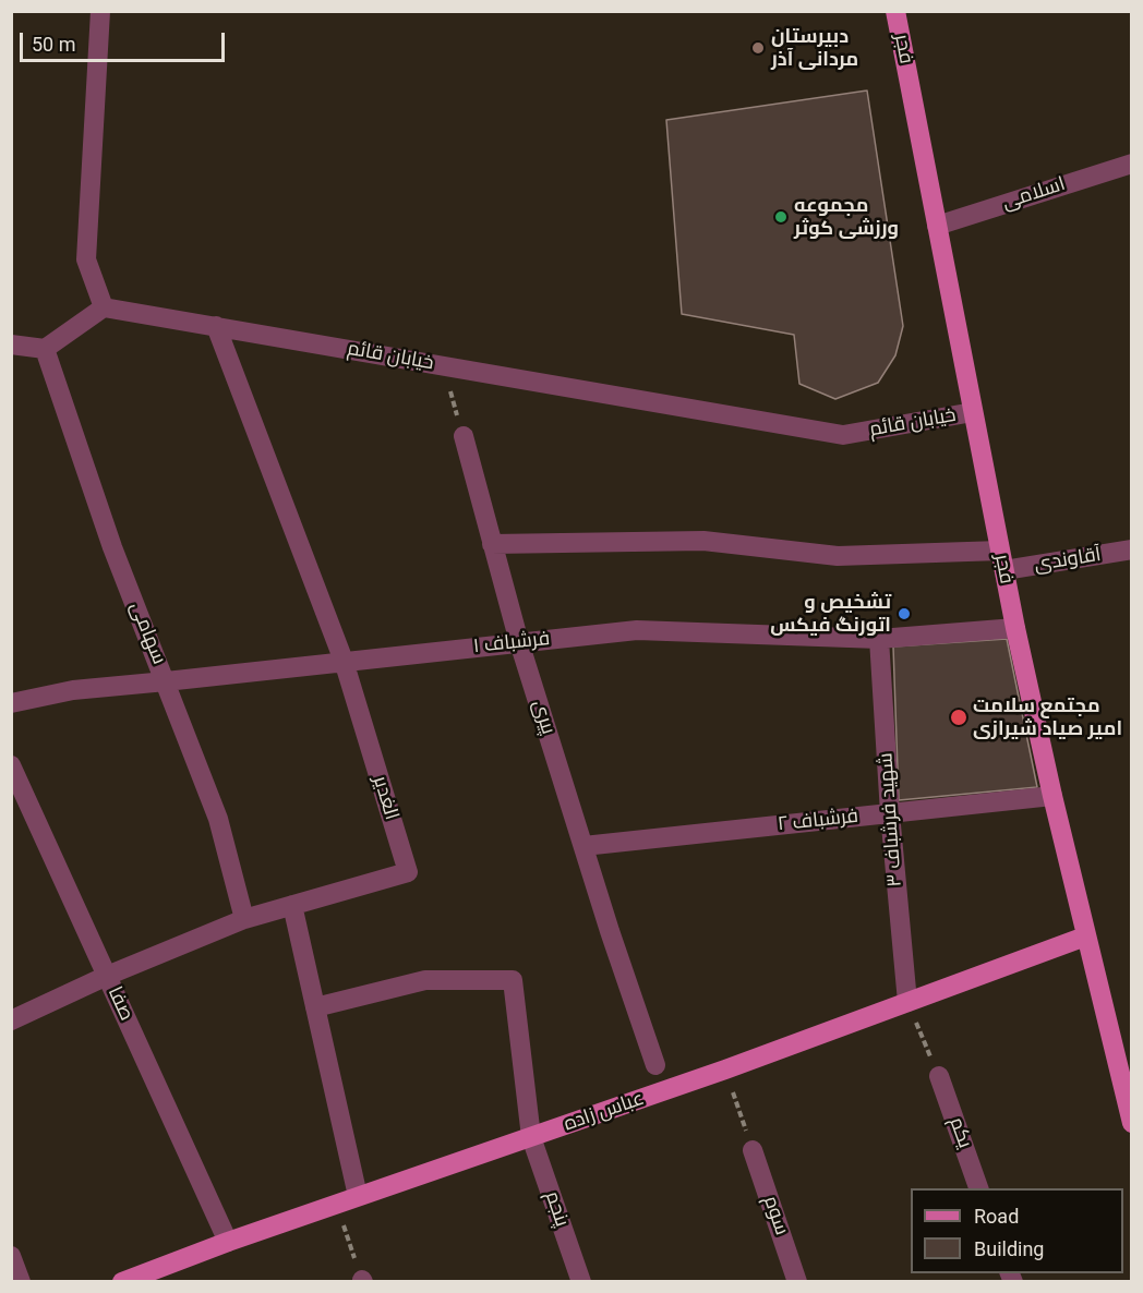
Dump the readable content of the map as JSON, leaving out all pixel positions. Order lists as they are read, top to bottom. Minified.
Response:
{"streets":{"main road":["فجر","عباس زاده"],"street":["اسلامی","خیابان قائم","آقاوندی","سهامی","فرشباف ۱","پیری","الغدیر","شهید فرشباف ۳","فرشباف ۲","صفا","یکم","پنجم","سوم"]},"crossings":[["فجر","اسلامی"],["فجر","خیابان قائم"],["فجر","آقاوندی"],["فجر","فرشباف ۱"],["فجر","فرشباف ۲"],["فجر","عباس زاده"],["خیابان قائم","الغدیر"],["آقاوندی","پیری"],["سهامی","فرشباف ۱"],["سهامی","الغدیر"],["فرشباف ۱","پیری"],["فرشباف ۱","الغدیر"],["فرشباف ۱","شهید فرشباف ۳"],["پیری","فرشباف ۲"],["الغدیر","صفا"],["شهید فرشباف ۳","فرشباف ۲"],["شهید فرشباف ۳","عباس زاده"],["صفا","عباس زاده"],["عباس زاده","پنجم"]],"places":["دبیرستان مردانی آذر","مجموعه ورزشی کوثر","تشخیص و اتورنگ فیکس","مجتمع سلامت امیر صیاد شیرازی"],"legend":["Road","Building"],"scale_bar":"50 m"}
